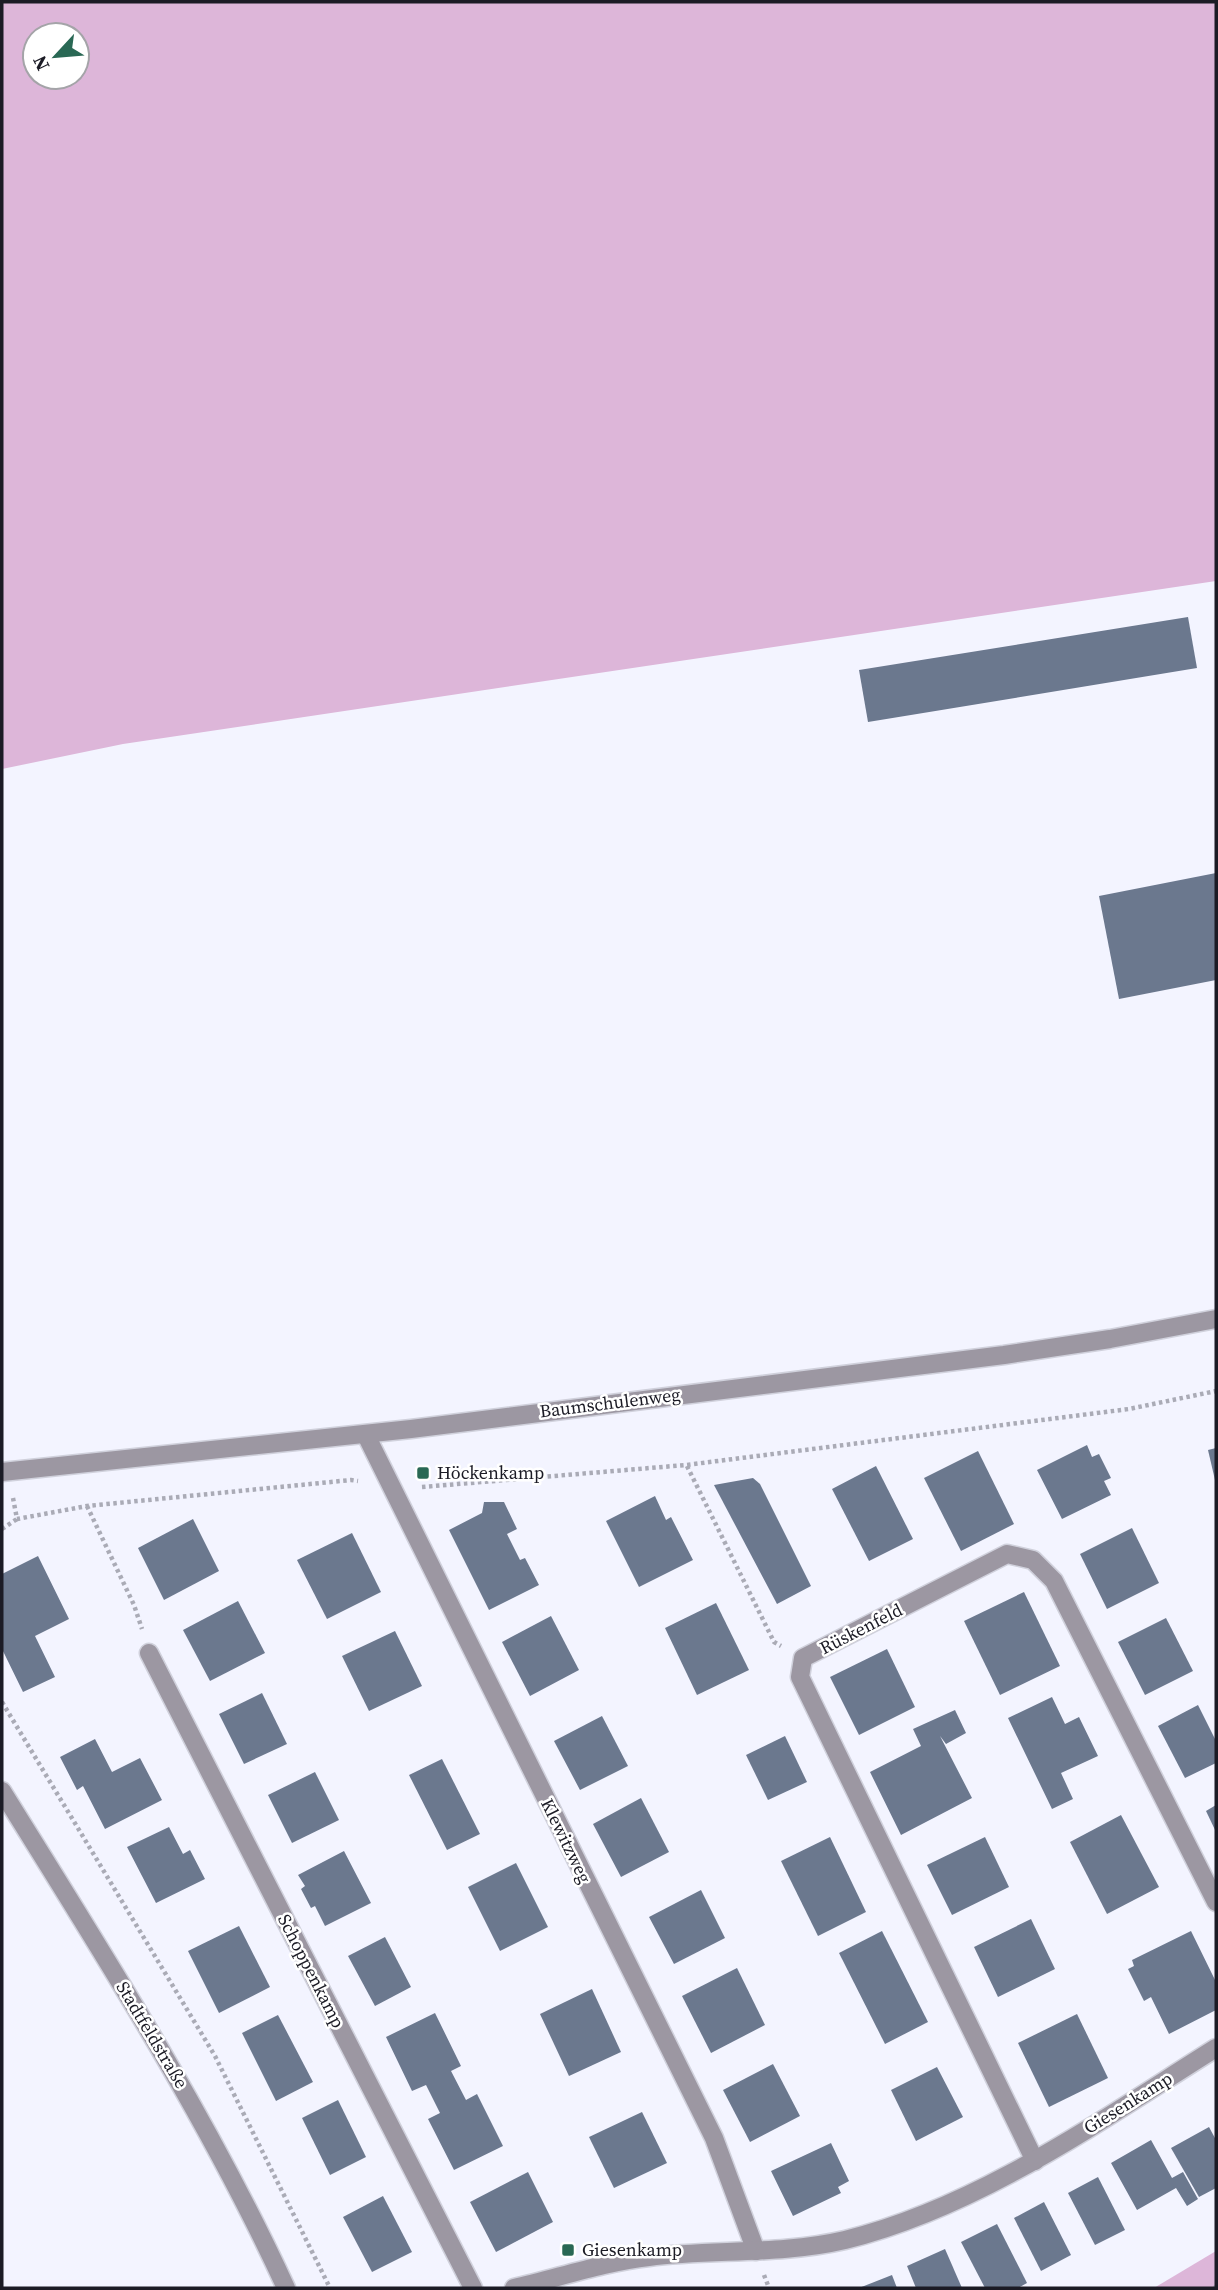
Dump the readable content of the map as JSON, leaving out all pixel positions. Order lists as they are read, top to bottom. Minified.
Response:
{"streets":{"street":["Baumschulenweg","Rüskenfeld","Klewitzweg","Schoppenkamp","Stadtfeldstraße","Giesenkamp"]},"crossings":[["Baumschulenweg","Klewitzweg"],["Rüskenfeld","Giesenkamp"],["Klewitzweg","Giesenkamp"]],"places":{"transit":["Höckenkamp","Giesenkamp"]},"north":"bottom left"}
